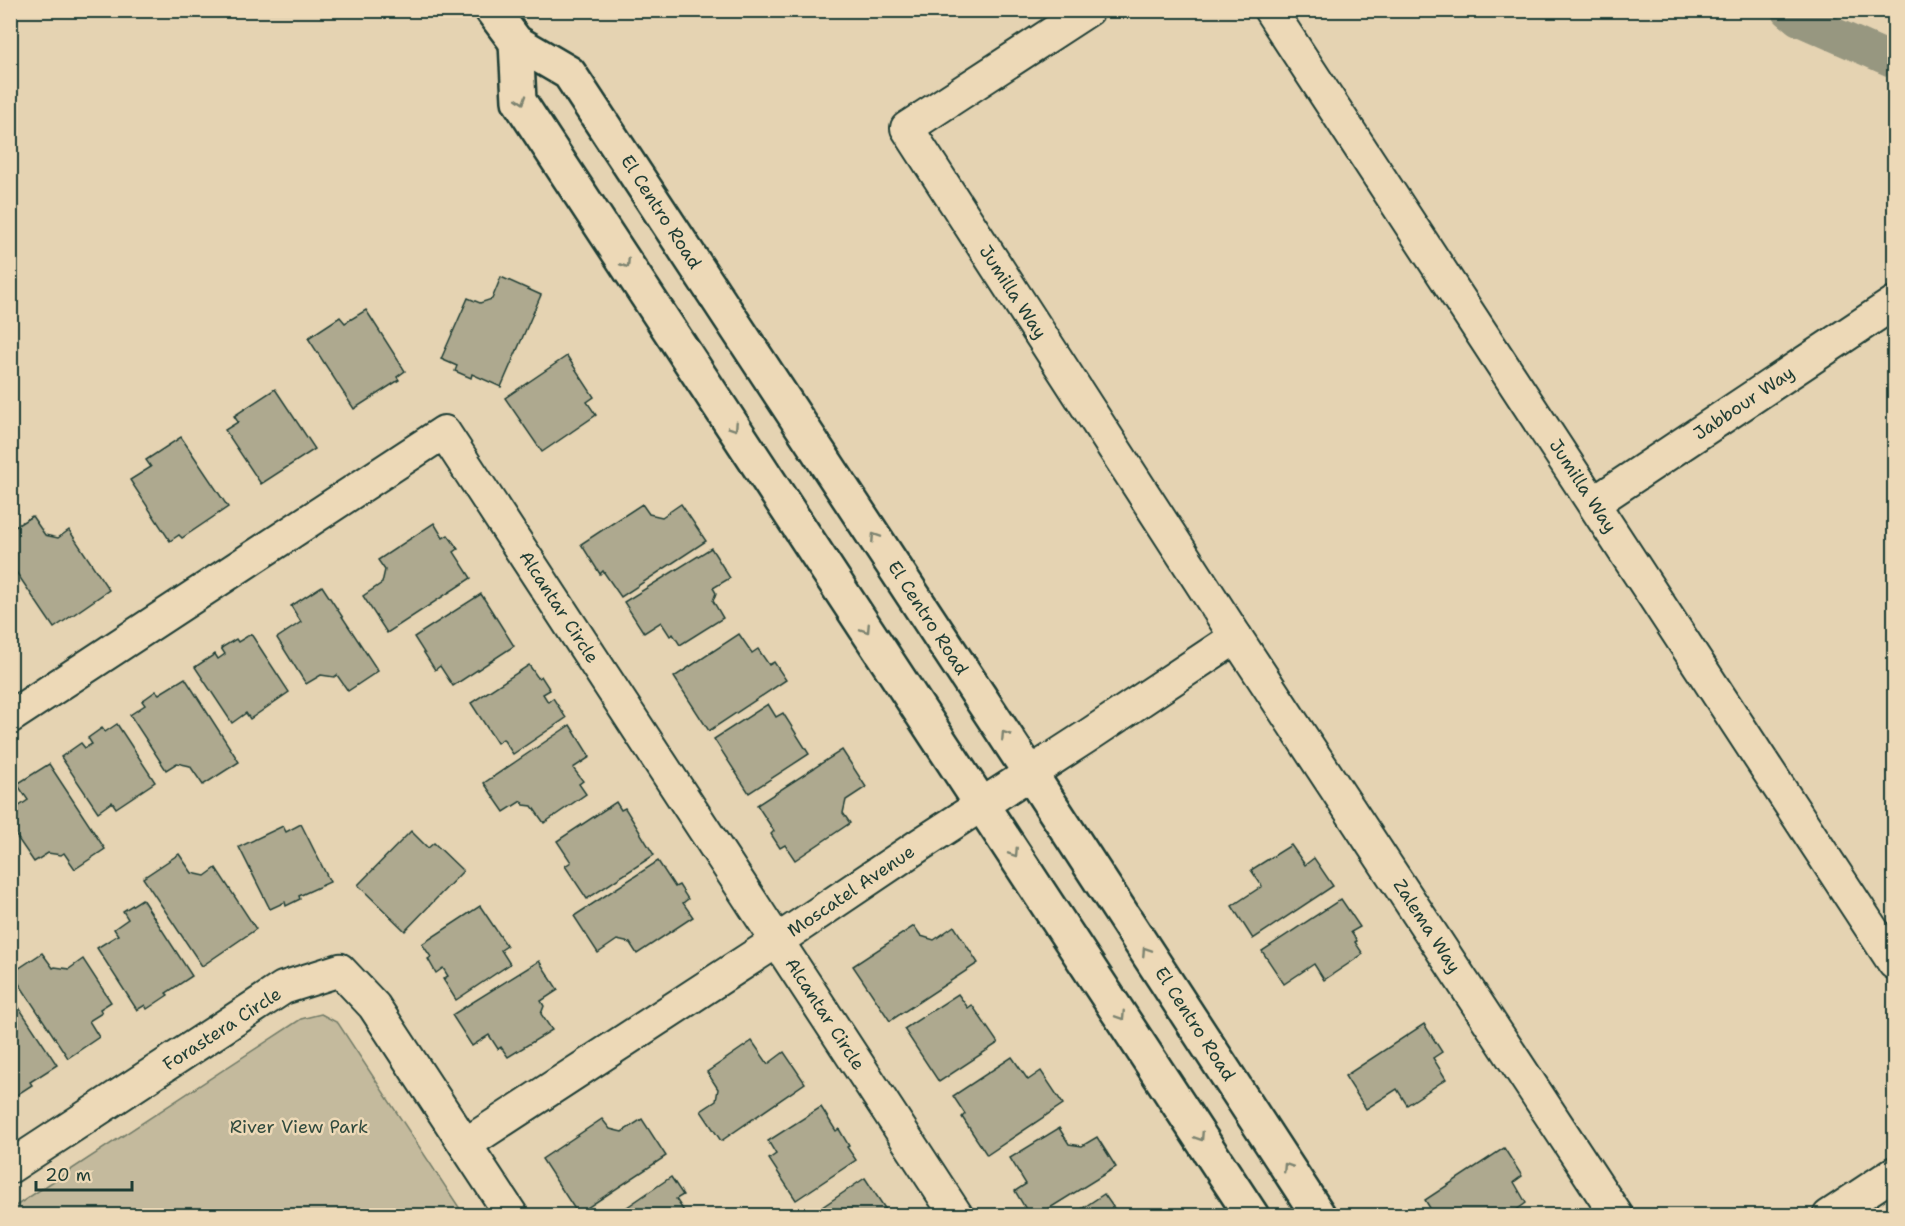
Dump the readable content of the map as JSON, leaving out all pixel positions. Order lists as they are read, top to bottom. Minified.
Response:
{"streets":{"main road":["El Centro Road"],"street":["Jumilla Way","Jabbour Way","Alcantar Circle","Moscatel Avenue","Zalema Way","Forastera Circle"]},"crossings":[["El Centro Road","Moscatel Avenue"],["Jumilla Way","Jabbour Way"],["Jumilla Way","Moscatel Avenue"],["Jumilla Way","Zalema Way"],["Alcantar Circle","Moscatel Avenue"],["Moscatel Avenue","Zalema Way"],["Moscatel Avenue","Forastera Circle"]],"parks":["River View Park"],"scale_bar":"20 m"}
